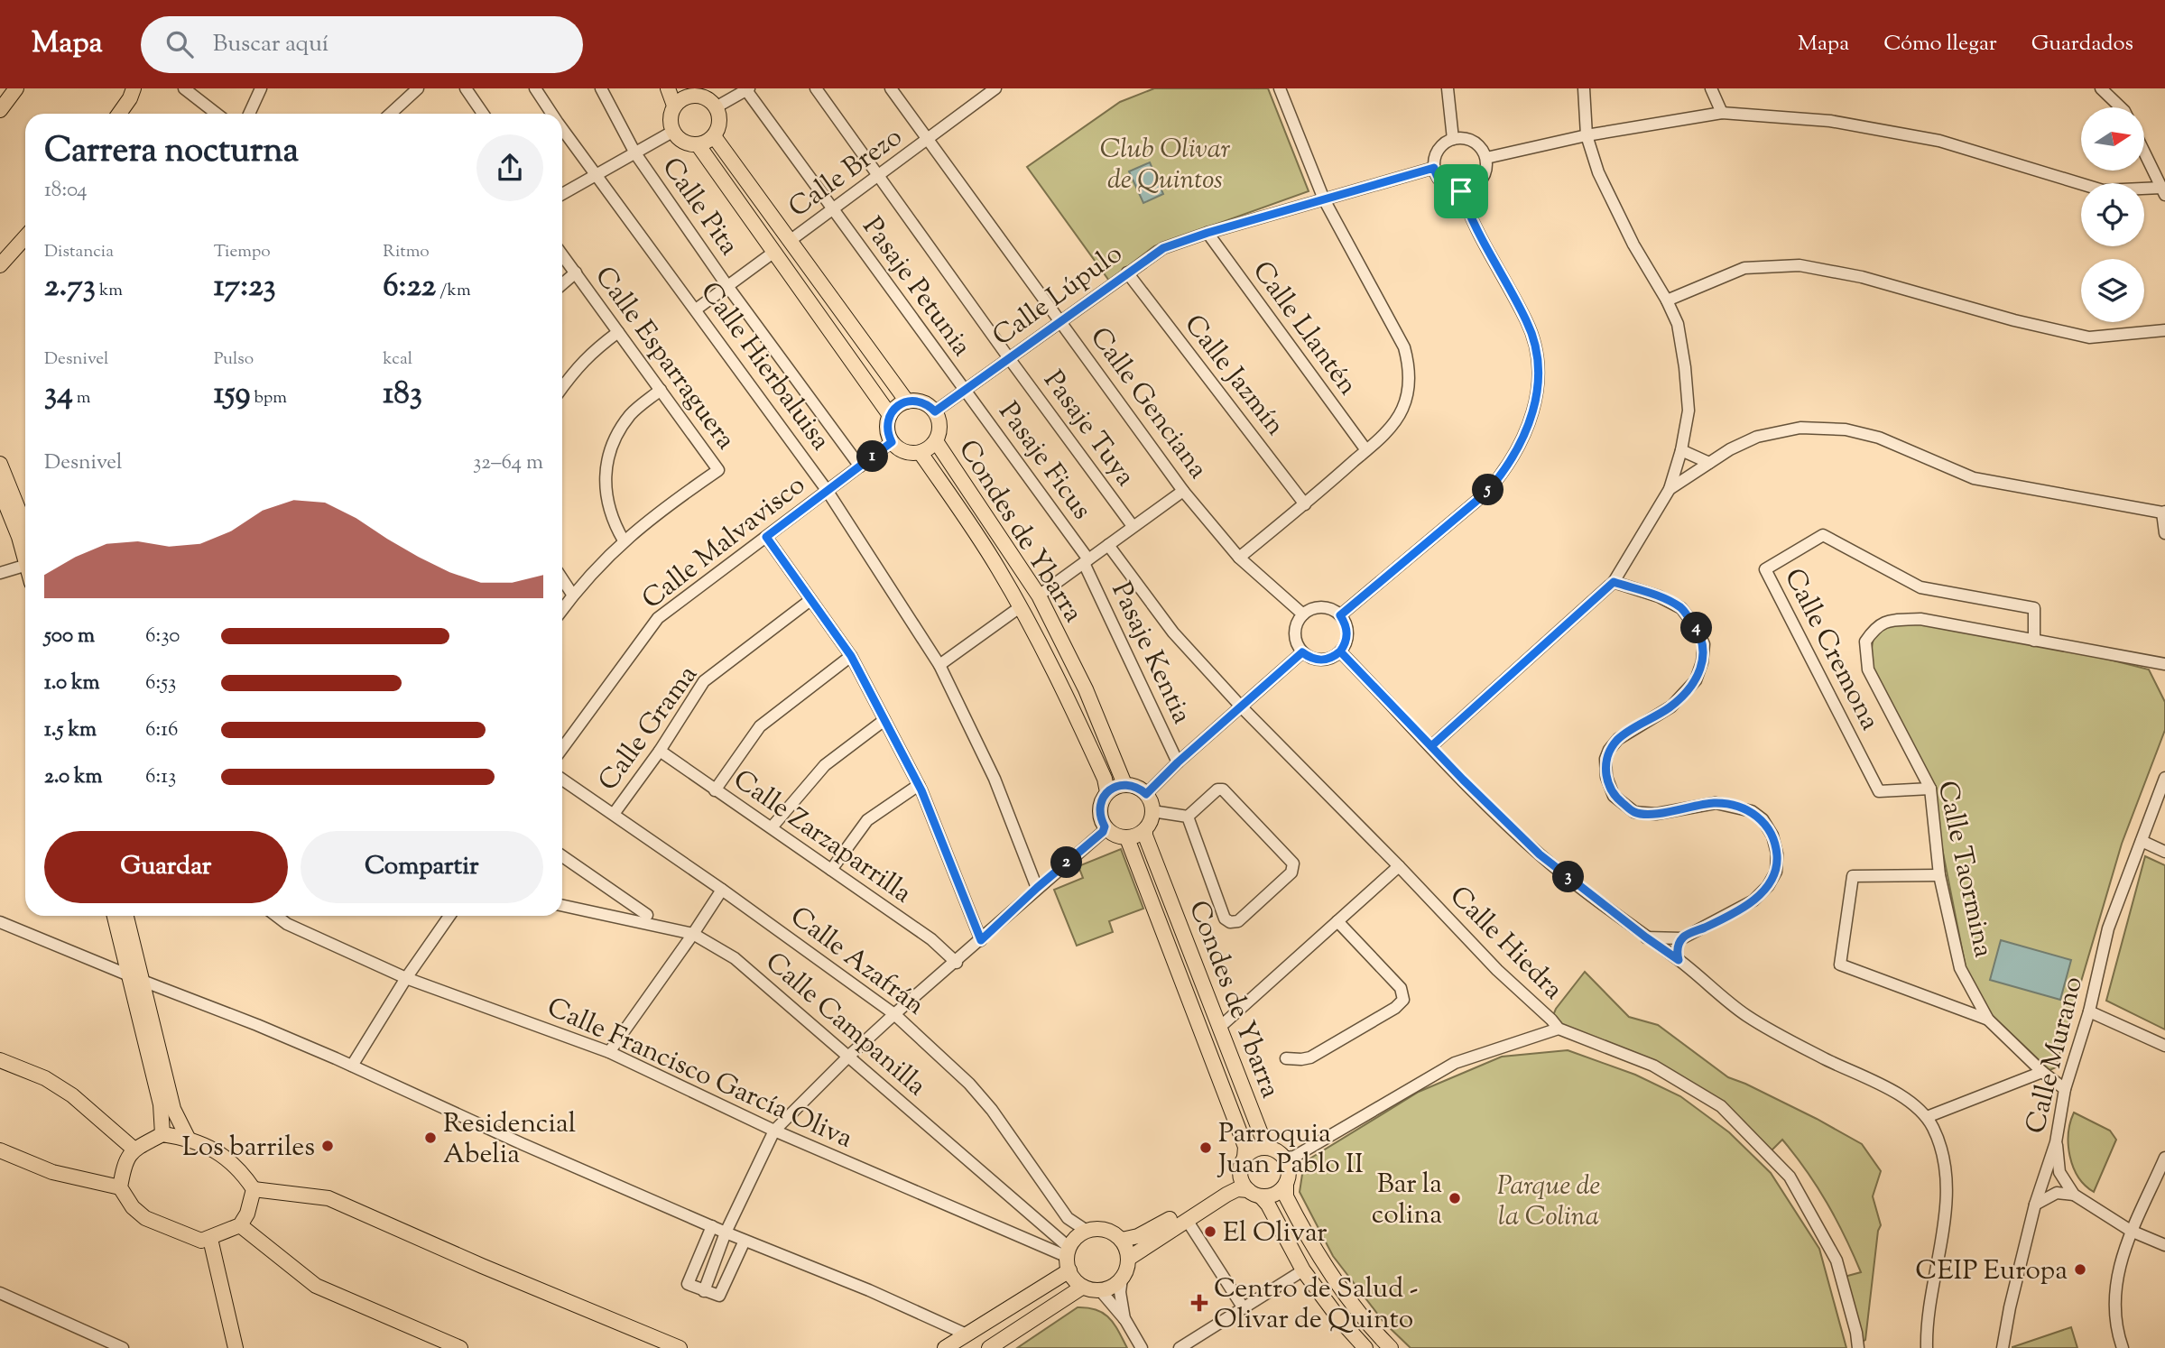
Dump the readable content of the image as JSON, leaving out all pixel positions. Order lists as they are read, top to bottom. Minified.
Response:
{"streets":{"main road":["Condes de Ybarra"],"street":["Calle Brezo","Calle Pita","Pasaje Petunia","Calle Lúpulo","Calle Llantén","Calle Esparraguera","Calle Hierbaluisa","Calle Jazmín","Calle Genciana","Pasaje Tuya","Pasaje Ficus","Calle Malvavisco","Calle Cremona","Pasaje Kentia","Calle Grama","Calle Zarzaparrilla","Calle Taormina","Calle Hiedra","Calle Azafrán","Calle Campanilla","Calle Murano","Calle Francisco García Oliva"]},"crossings":[["Calle Brezo","Calle Pita"],["Calle Brezo","Pasaje Petunia"],["Calle Brezo","Calle Hierbaluisa"],["Calle Brezo","Calle Genciana"],["Calle Brezo","Pasaje Tuya"],["Calle Pita","Calle Malvavisco"],["Pasaje Petunia","Calle Lúpulo"],["Pasaje Petunia","Pasaje Ficus"],["Calle Lúpulo","Calle Llantén"],["Calle Lúpulo","Calle Jazmín"],["Calle Lúpulo","Calle Genciana"],["Calle Lúpulo","Pasaje Tuya"],["Calle Lúpulo","Pasaje Ficus"],["Calle Lúpulo","Condes de Ybarra"],["Calle Lúpulo","Calle Malvavisco"],["Calle Hierbaluisa","Calle Malvavisco"],["Pasaje Ficus","Pasaje Kentia"],["Condes de Ybarra","Calle Malvavisco"],["Calle Cremona","Calle Taormina"],["Calle Grama","Calle Zarzaparrilla"],["Calle Grama","Calle Azafrán"],["Calle Taormina","Calle Murano"],["Calle Azafrán","Calle Campanilla"],["Calle Azafrán","Calle Francisco García Oliva"],["Calle Campanilla","Calle Francisco García Oliva"]],"parks":["Club Olivar de Quintos","Parque de la Colina"],"places":{"other":["Residencial Abelia","Los barriles","Parroquia Juan Pablo II","Bar la colina","El Olivar","CEIP Europa"],"health":["Centro de Salud - Olivar de Quinto"]},"north":"right","page":{"header":"Mapa","search":"Buscar aquí","nav":["Mapa","Cómo llegar","Guardados"],"heading":["Carrera nocturna","18:04"],"stats":[["Distancia","2.73 km"],["Tiempo","17:23"],["Ritmo","6:22 /km"],["Desnivel","34 m"],["Pulso","159 bpm"],["kcal","183"]],"chart":["Desnivel","32–64 m"],"pins":["1","5","4","2","3"],"list":[{"name":"500 m","note":"6:30"},{"name":"1.0 km","note":"6:53"},{"name":"1.5 km","note":"6:16"},{"name":"2.0 km","note":"6:13"}],"buttons":["Guardar","Compartir"]}}
